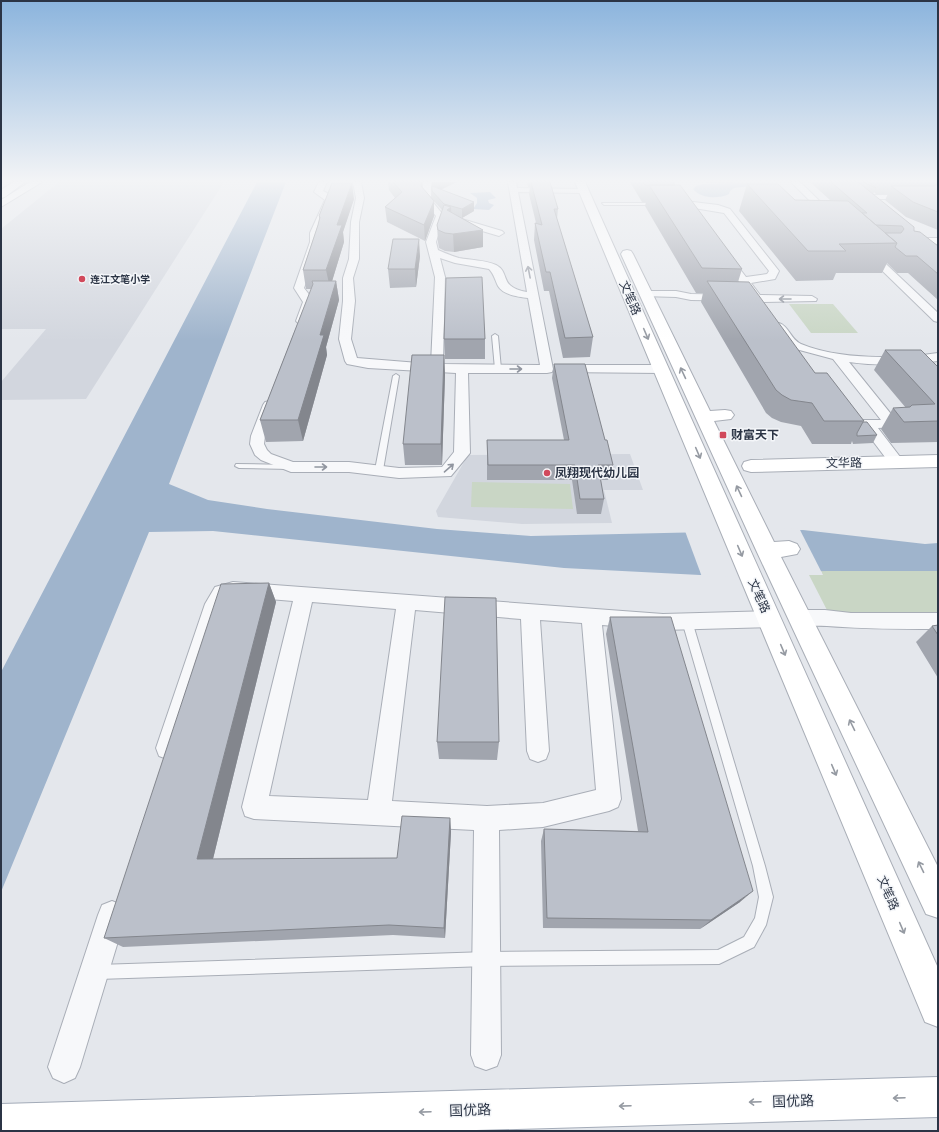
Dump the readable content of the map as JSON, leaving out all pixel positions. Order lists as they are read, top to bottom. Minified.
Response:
{"streets":{"main road":["文笔路","文华路","国优路"]},"one_way":["国优路"],"places":{"other":["连江文笔小学","凤翔现代幼儿园"],"transit":["财富天下"]}}
